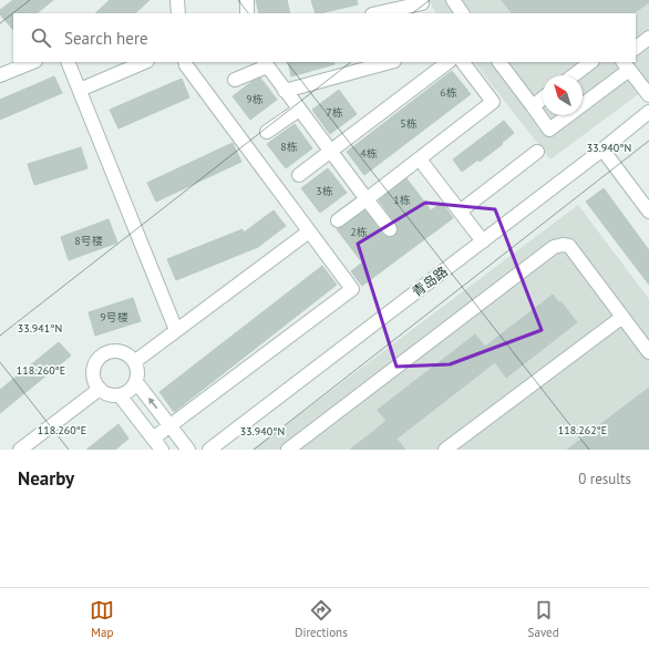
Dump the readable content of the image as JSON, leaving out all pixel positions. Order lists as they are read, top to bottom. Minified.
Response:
{"streets":{"street":["青岛路"]},"house_numbers":["6栋","9栋","7栋","5栋","8栋","4栋","3栋","1栋","2栋","8号楼","9号楼"],"north":"top left","page":{"search":"Search here","heading":["Nearby","0 results"],"nav":["Map","Directions","Saved"]},"coordinates":["33.940°N","33.941°N","118.260°E","118.262°E"]}
